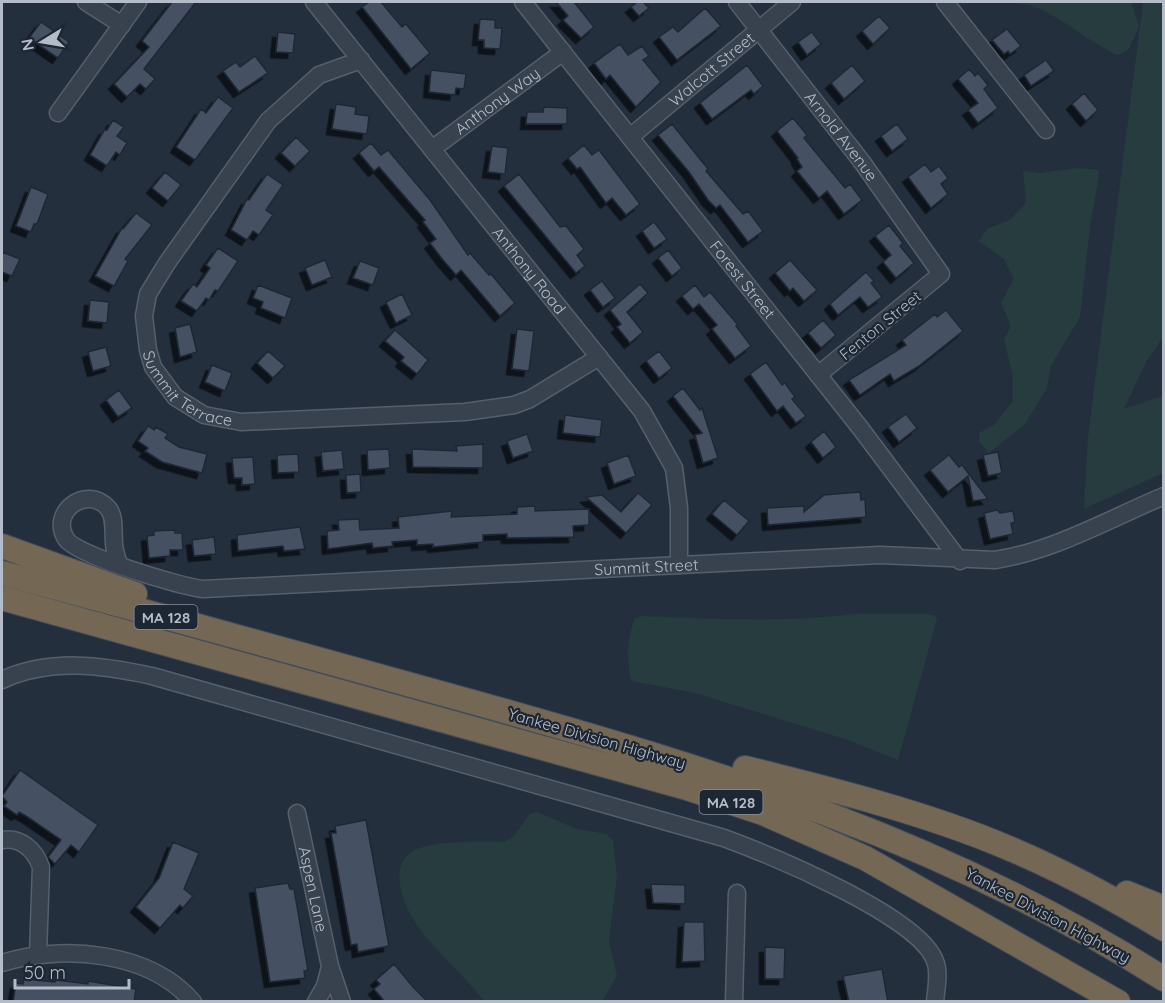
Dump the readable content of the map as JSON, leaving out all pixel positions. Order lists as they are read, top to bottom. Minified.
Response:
{"streets":{"highway":["MA 128","Yankee Division Highway"],"street":["Walcott Street","Anthony Way","Arnold Avenue","Anthony Road","Forest Street","Fenton Street","Summit Terrace","Summit Street","Aspen Lane"]},"crossings":[["Walcott Street","Arnold Avenue"],["Walcott Street","Forest Street"],["Anthony Way","Anthony Road"],["Anthony Way","Forest Street"],["Arnold Avenue","Fenton Street"],["Anthony Road","Summit Terrace"],["Anthony Road","Summit Street"],["Forest Street","Fenton Street"],["Forest Street","Summit Street"]],"scale_bar":"50 m","north":"left"}
